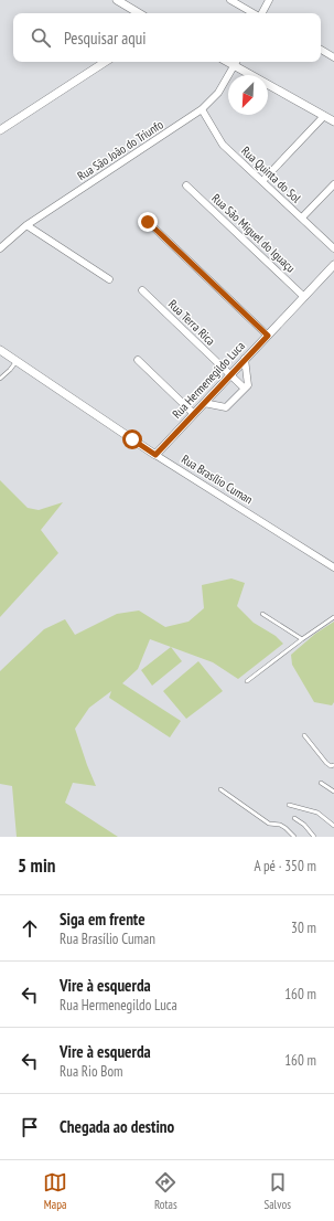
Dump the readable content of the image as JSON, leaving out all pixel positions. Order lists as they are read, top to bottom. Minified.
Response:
{"streets":{"street":["Rua São João do Triunfo","Rua Quinta do Sol","Rua São Miguel do Iguaçu","Rua Terra Rica","Rua Hermenegildo Luca","Rua Brasílio Cuman"]},"crossings":[["Rua São João do Triunfo","Rua Quinta do Sol"],["Rua São Miguel do Iguaçu","Rua Hermenegildo Luca"],["Rua Terra Rica","Rua Hermenegildo Luca"],["Rua Hermenegildo Luca","Rua Brasílio Cuman"]],"north":"bottom left","page":{"search":"Pesquisar aqui","heading":["5 min","A pé · 350 m"],"list":[["Siga em frente","Rua Brasílio Cuman","30 m"],["Vire à esquerda","Rua Hermenegildo Luca","160 m"],["Vire à esquerda","Rua Rio Bom","160 m"],"Chegada ao destino"],"nav":["Mapa","Rotas","Salvos"]}}
